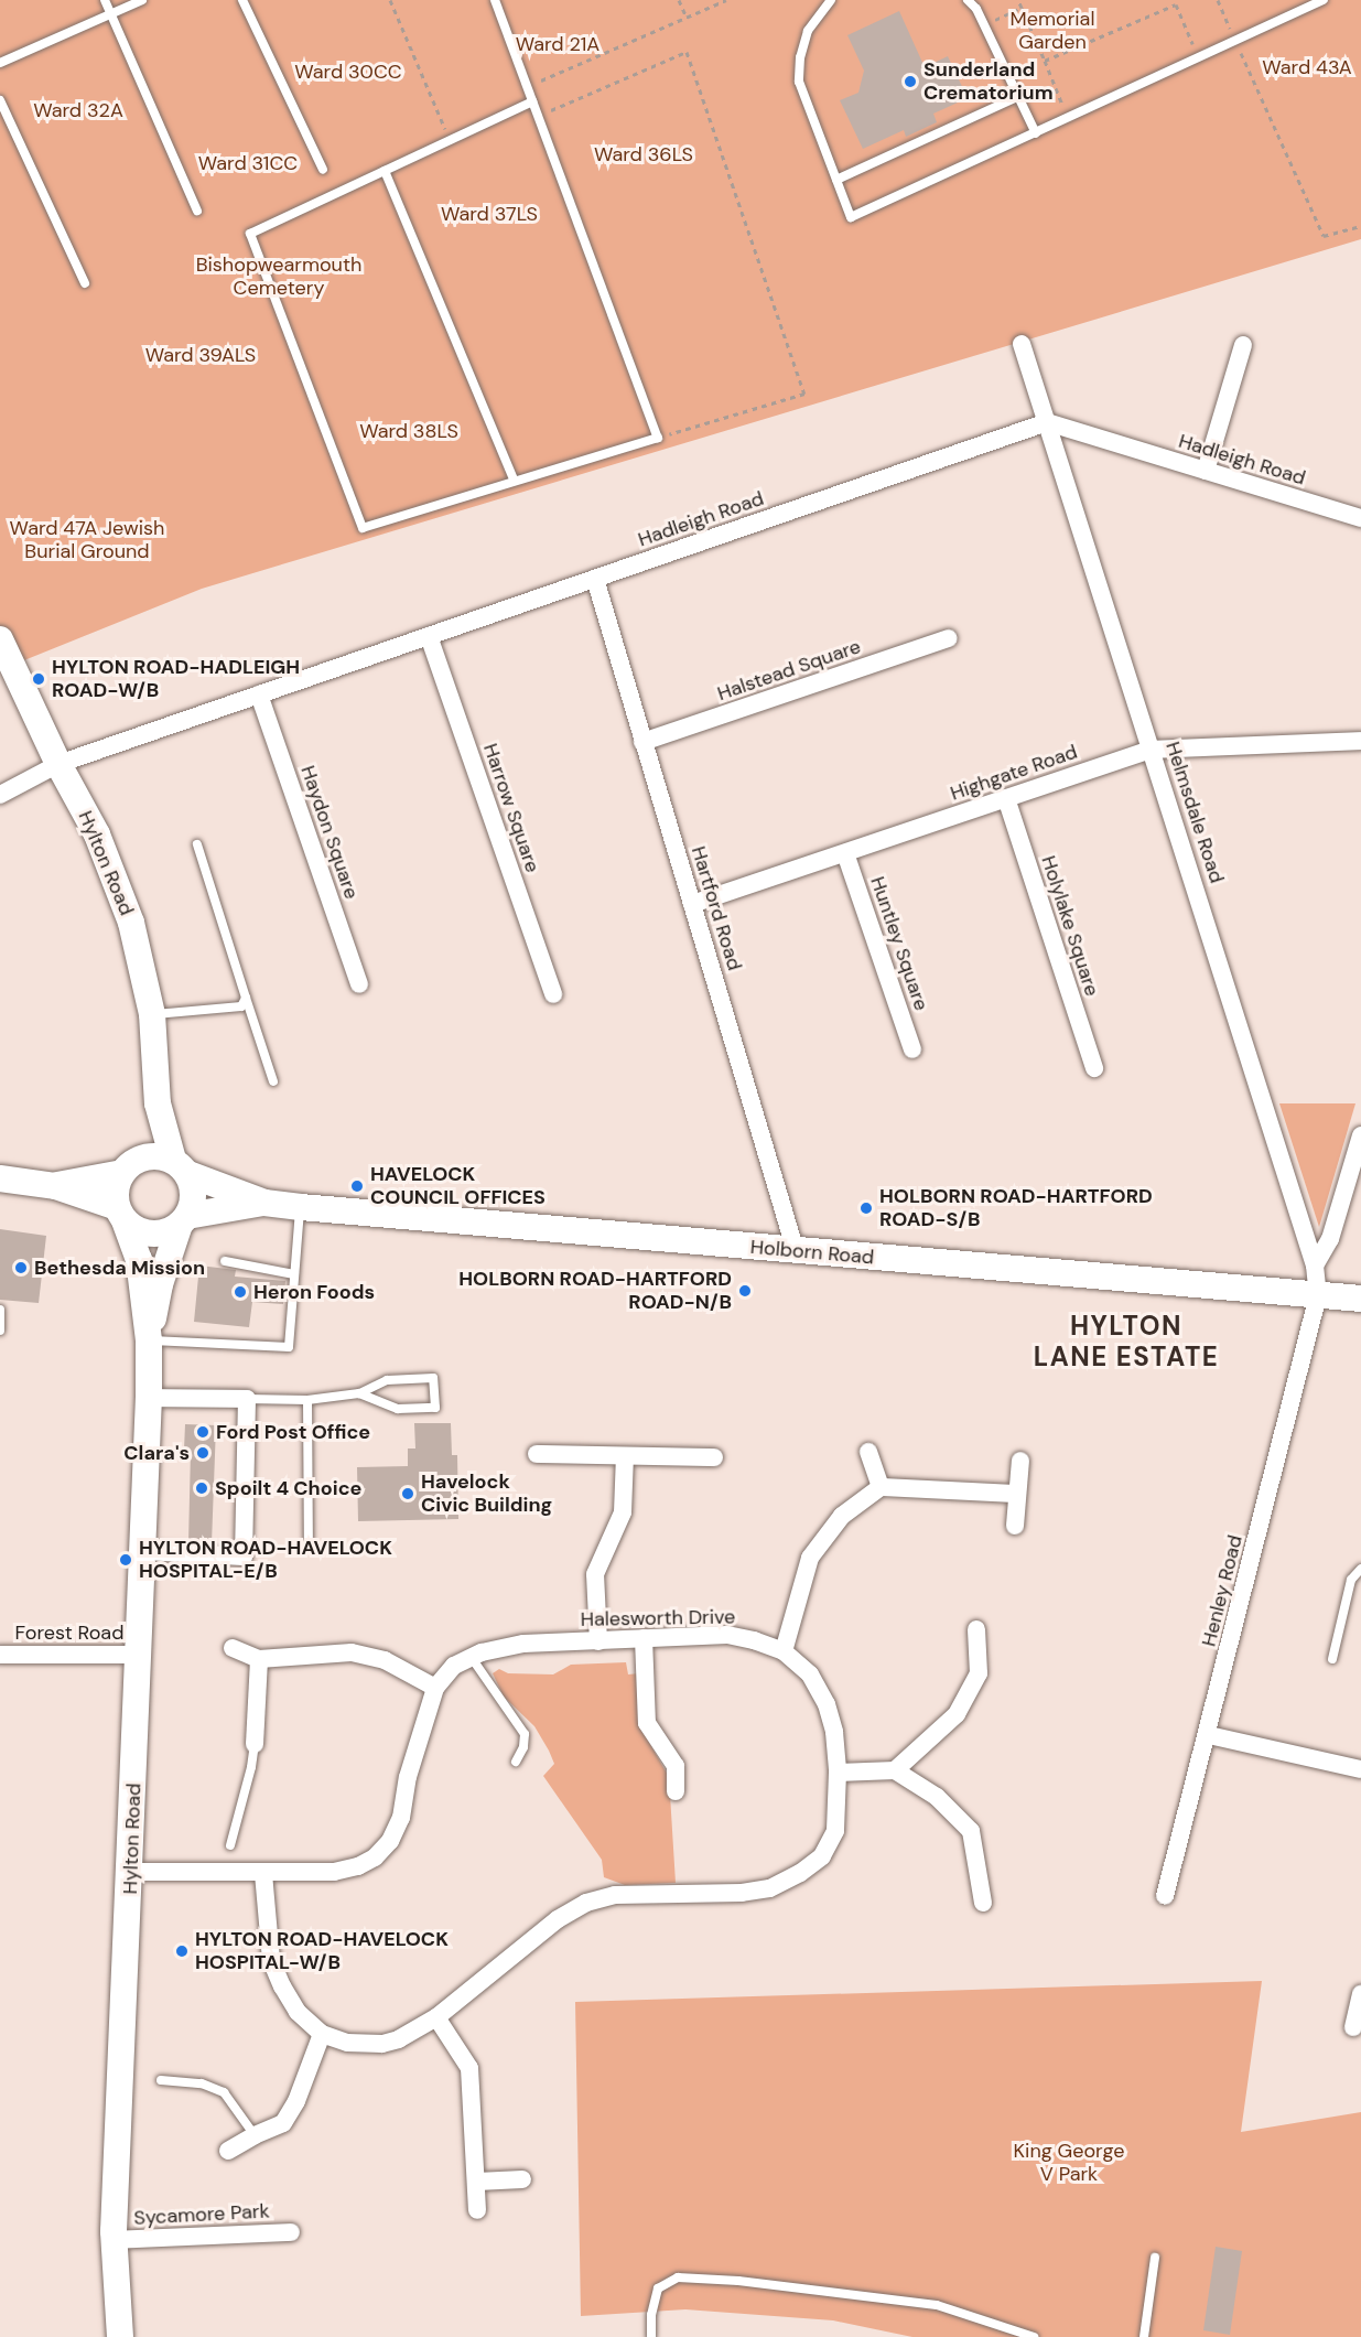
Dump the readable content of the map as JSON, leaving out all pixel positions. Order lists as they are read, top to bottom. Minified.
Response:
{"streets":{"street":["Hadleigh Road","Halstead Square","Highgate Road","Harrow Square","Helmsdale Road","Haydon Square","Hylton Road","Hartford Road","Holylake Square","Huntley Square","Holborn Road","Henley Road","Halesworth Drive","Forest Road","Sycamore Park"]},"crossings":[["Hadleigh Road","Harrow Square"],["Hadleigh Road","Helmsdale Road"],["Hadleigh Road","Haydon Square"],["Hadleigh Road","Hylton Road"],["Hadleigh Road","Hartford Road"],["Halstead Square","Hartford Road"],["Highgate Road","Helmsdale Road"],["Highgate Road","Hartford Road"],["Highgate Road","Holylake Square"],["Highgate Road","Huntley Square"],["Helmsdale Road","Holborn Road"],["Helmsdale Road","Henley Road"],["Hylton Road","Holborn Road"],["Hylton Road","Halesworth Drive"],["Hylton Road","Forest Road"],["Hylton Road","Sycamore Park"],["Hartford Road","Holborn Road"],["Holborn Road","Henley Road"]],"districts":["HYLTON LANE ESTATE"],"parks":["Memorial Garden","Ward 21A","Ward 43A","Ward 30CC","Ward 32A","Ward 36LS","Ward 31CC","Ward 37LS","Bishopwearmouth Cemetery","Ward 39ALS","Ward 38LS","Ward 47A Jewish Burial Ground","King George V Park"],"places":["Sunderland Crematorium","HYLTON ROAD-HADLEIGH ROAD-W/B","HAVELOCK COUNCIL OFFICES","HOLBORN ROAD-HARTFORD ROAD-S/B","Bethesda Mission","HOLBORN ROAD-HARTFORD ROAD-N/B","Heron Foods","Ford Post Office","Clara's","Spoilt 4 Choice","Havelock Civic Building","HYLTON ROAD-HAVELOCK HOSPITAL-E/B","HYLTON ROAD-HAVELOCK HOSPITAL-W/B"]}
